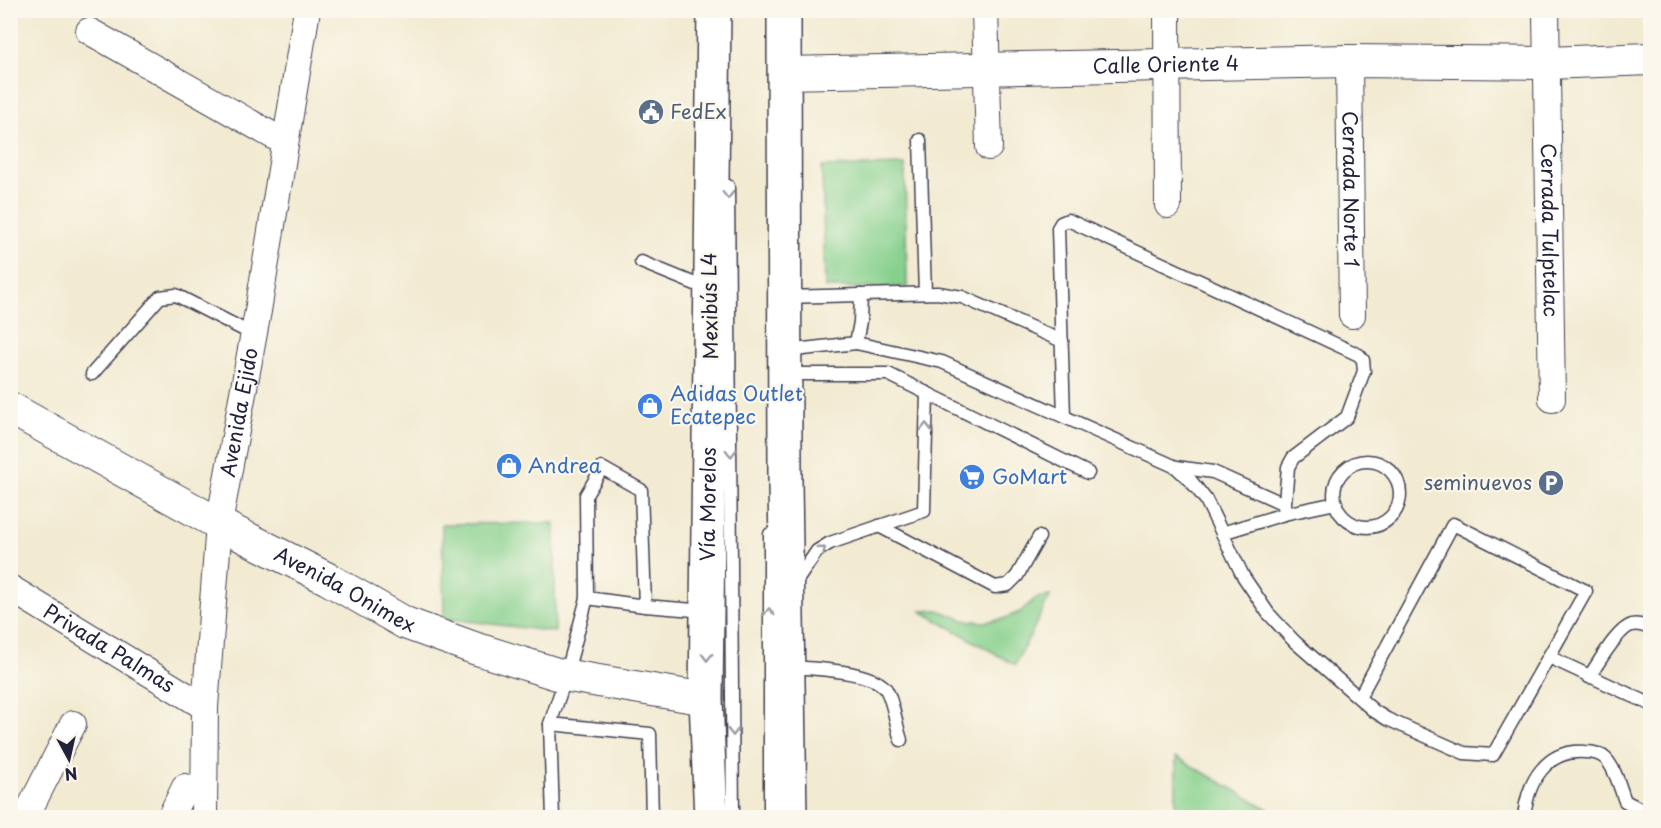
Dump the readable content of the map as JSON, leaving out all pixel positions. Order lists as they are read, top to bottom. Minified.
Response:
{"streets":{"main road":["Vía Morelos"],"street":["Calle Oriente 4","Cerrada Norte 1","Cerrada Tulptelac","Avenida Ejido","Avenida Onimex","Privada Palmas"],"lane":["Mexibús L4"]},"crossings":[["Calle Oriente 4","Cerrada Norte 1"],["Calle Oriente 4","Cerrada Tulptelac"],["Avenida Ejido","Avenida Onimex"],["Avenida Ejido","Privada Palmas"],["Vía Morelos","Avenida Onimex"]],"places":{"public building":["FedEx"],"shop":["Adidas Outlet Ecatepec","Andrea"],"supermarket":["GoMart"],"parking":["seminuevos"]},"north":"bottom"}
